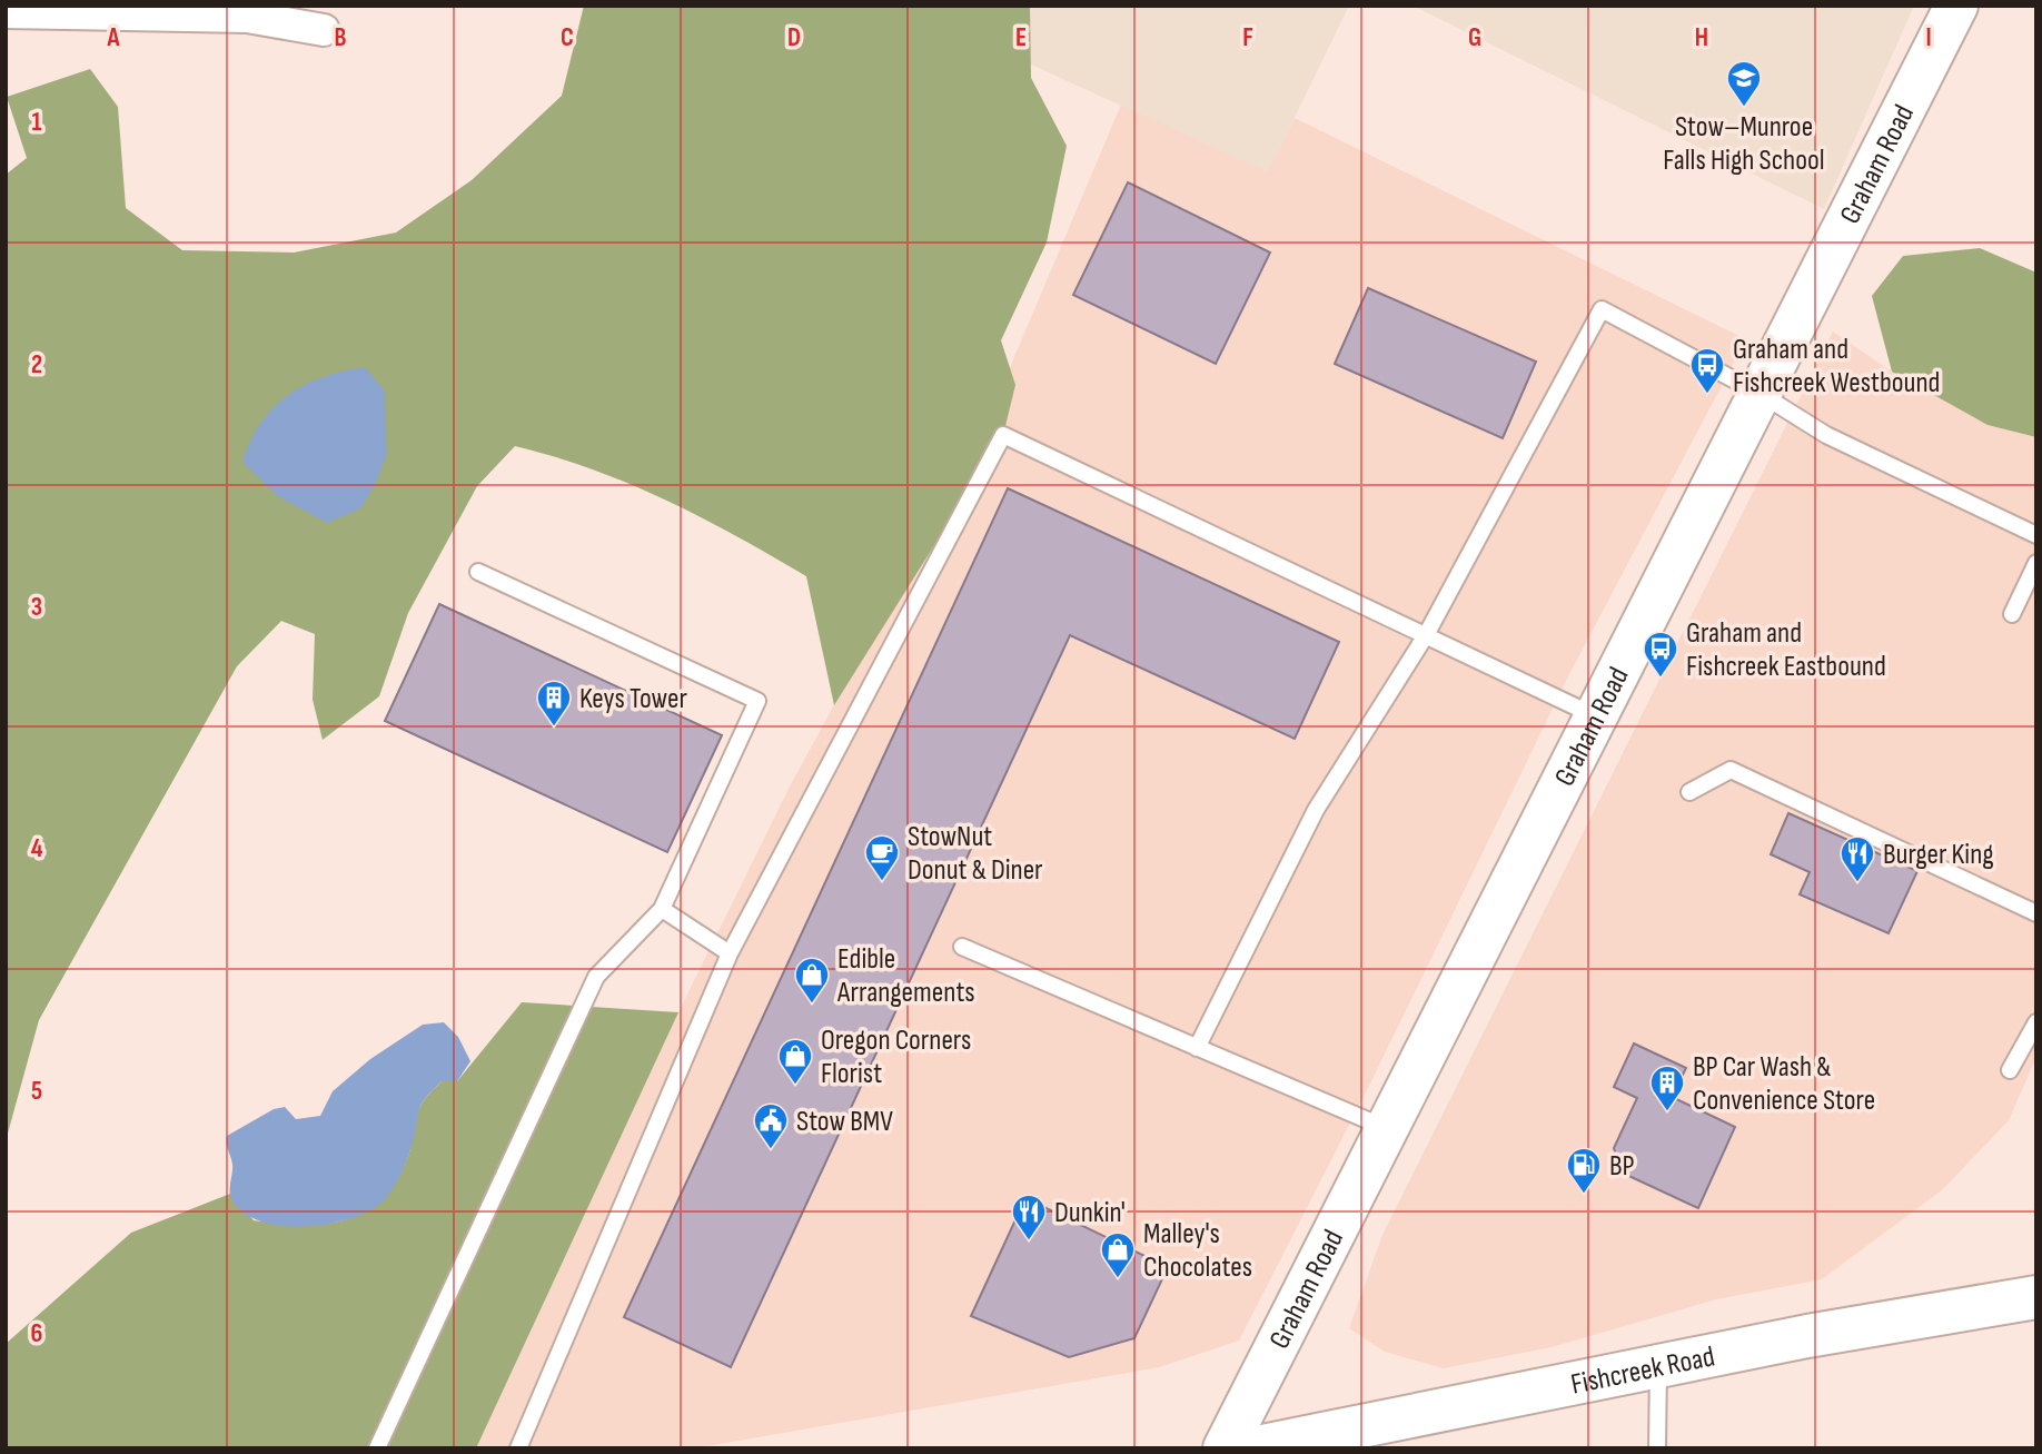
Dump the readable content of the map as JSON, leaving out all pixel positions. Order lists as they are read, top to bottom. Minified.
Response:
{"streets":{"main road":["Graham Road","Fishcreek Road"]},"places":{"school or university":["Stow–Munroe Falls High School"],"bus stop":["Graham and Fishcreek Westbound","Graham and Fishcreek Eastbound"],"building":["Keys Tower","BP Car Wash & Convenience Store"],"cafe":["StowNut Donut & Diner"],"restaurant":["Burger King","Dunkin'"],"shop":["Edible Arrangements","Oregon Corners Florist","Malley's Chocolates"],"public building":["Stow BMV"],"fuel station":["BP"]},"grid":{"columns":["A","B","C","D","E","F","G","H","I"],"rows":["1","2","3","4","5","6"]}}
